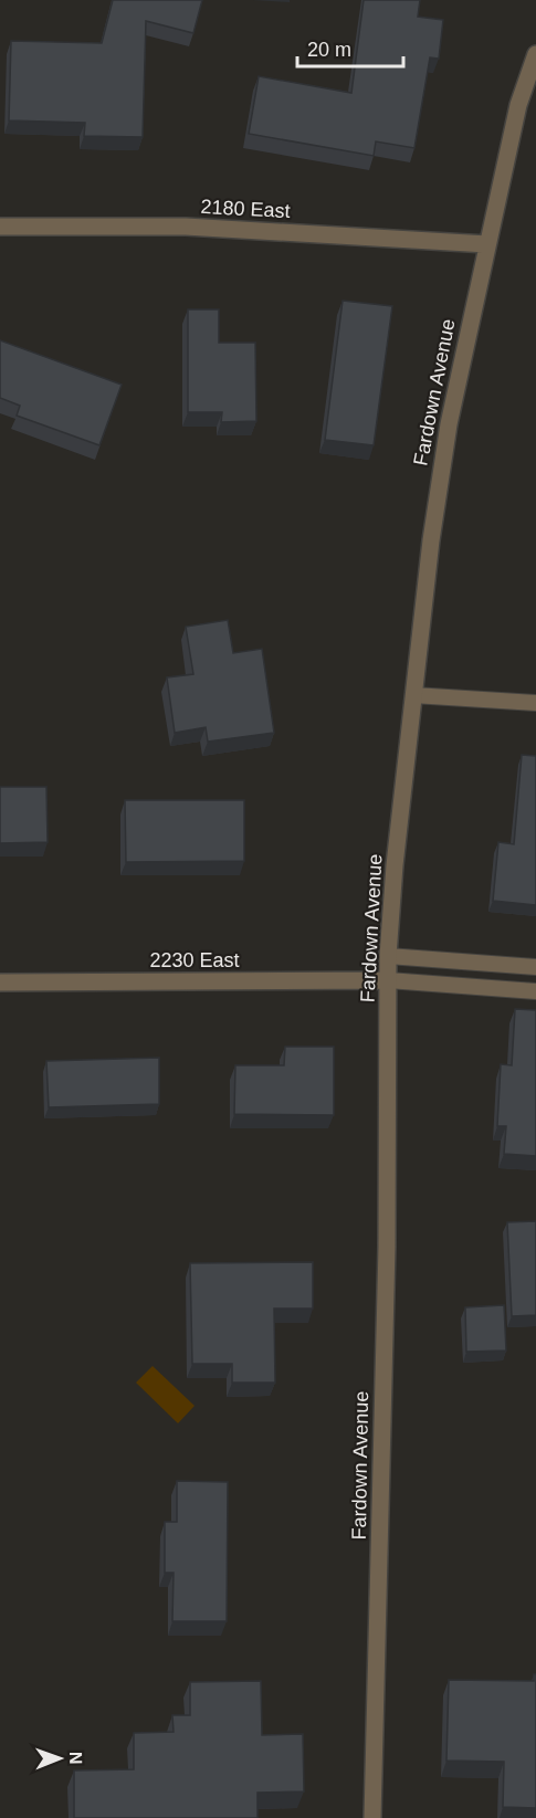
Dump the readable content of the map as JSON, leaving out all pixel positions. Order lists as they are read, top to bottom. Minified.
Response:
{"streets":{"street":["2180 East","Fardown Avenue","2230 East"]},"crossings":[["2180 East","Fardown Avenue"],["Fardown Avenue","2230 East"]],"scale_bar":"20 m","north":"right"}
